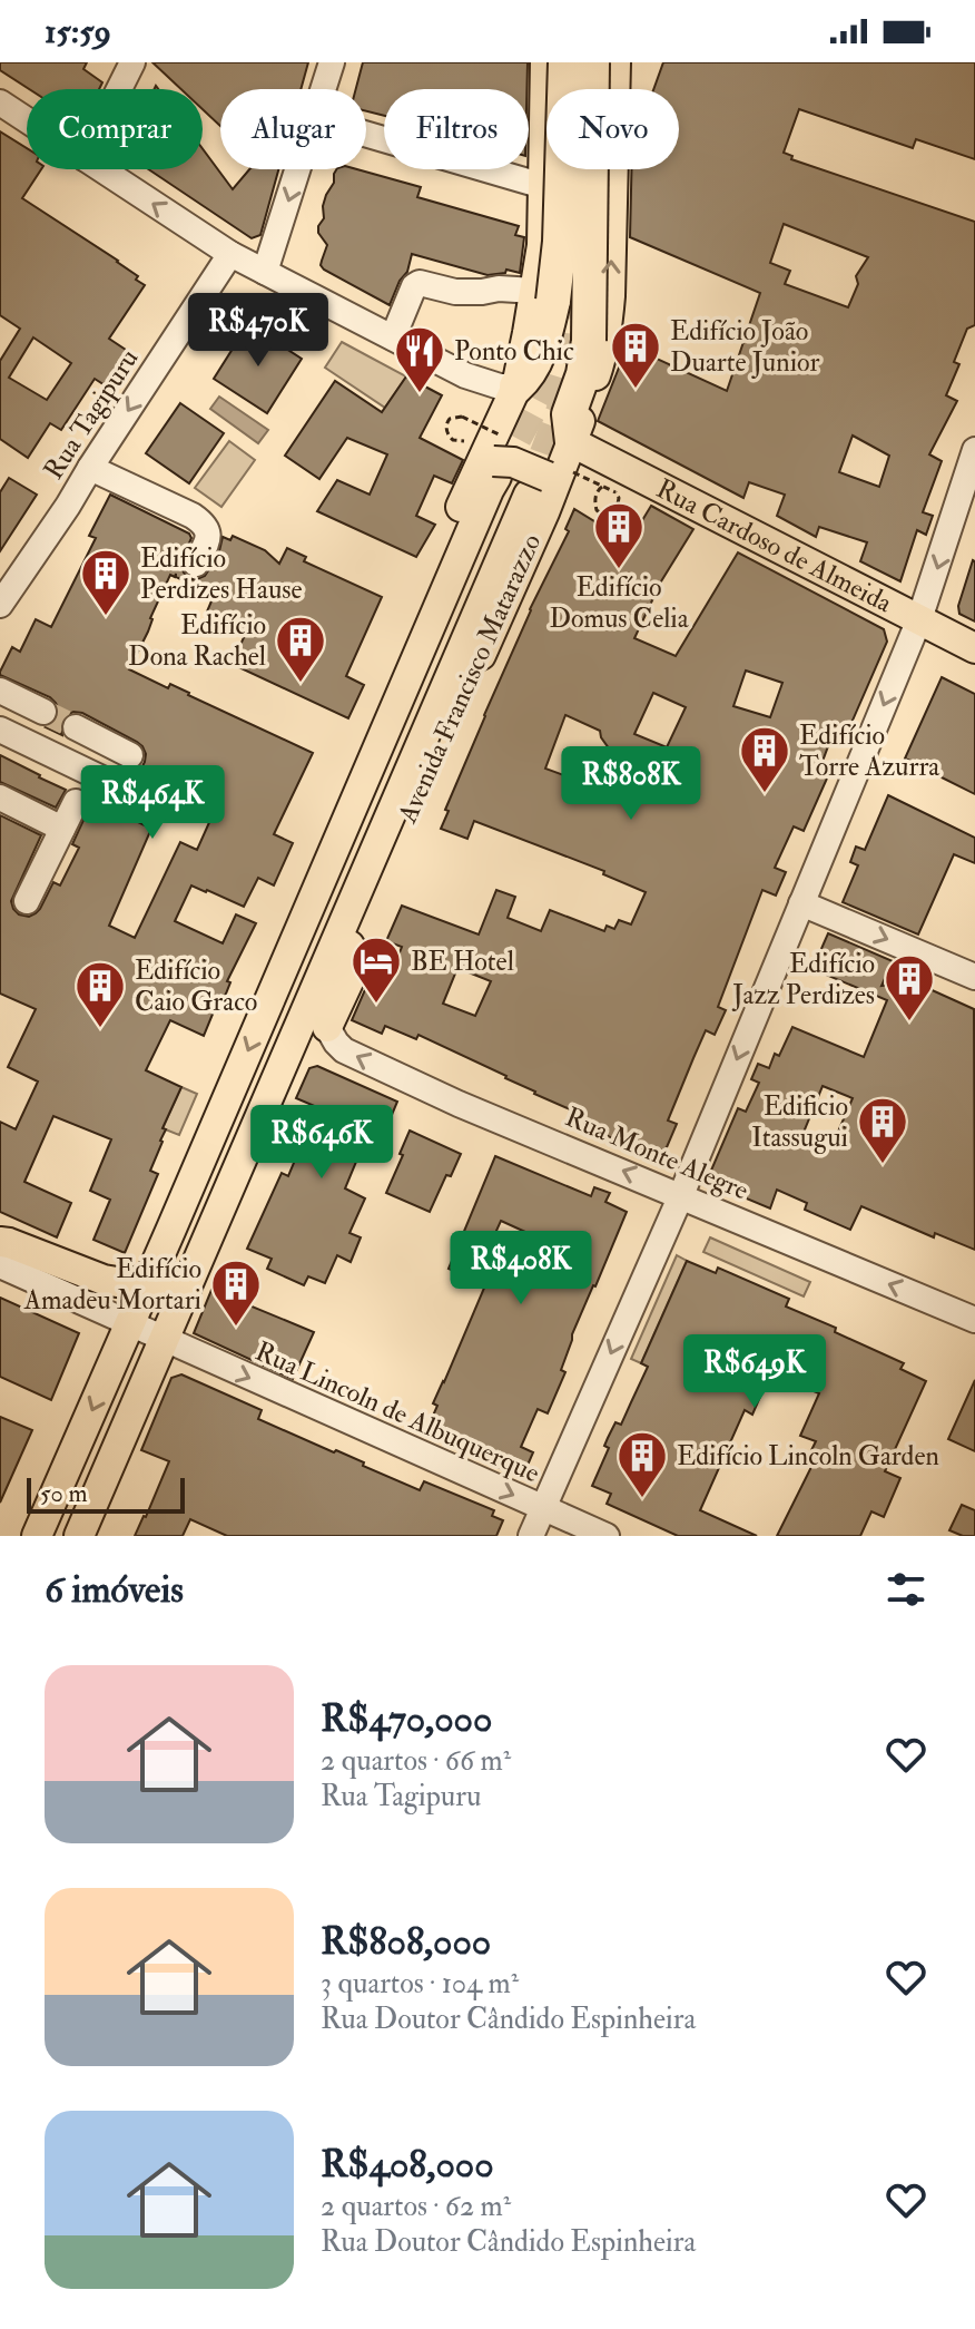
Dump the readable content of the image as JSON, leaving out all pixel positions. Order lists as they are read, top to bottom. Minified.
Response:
{"streets":{"highway":["Avenida Francisco Matarazzo"],"main road":["Rua Cardoso de Almeida"],"street":["Rua Tagipuru","Rua Monte Alegre","Rua Lincoln de Albuquerque"]},"crossings":[["Rua Cardoso de Almeida","Avenida Francisco Matarazzo"],["Avenida Francisco Matarazzo","Rua Lincoln de Albuquerque"]],"one_way":["Rua Tagipuru","Rua Monte Alegre","Rua Lincoln de Albuquerque"],"places":{"building":["Edifício João Duarte Junior","Edifício Domus Celia","Edifício Perdizes Hause","Edifício Dona Rachel","Edifício Torre Azurra","Edifício Jazz Perdizes","Edifício Caio Graco","Edificio Itassugui","Edifício Amadeu Mortari","Edifício Lincoln Garden"],"restaurant":["Ponto Chic"],"hotel":["BE Hotel"]},"scale_bar":"50 m","page":{"status":"15:59","chip":["Comprar","Alugar","Filtros","Novo"],"price":["R$470K","R$808K","R$464K","R$646K","R$408K","R$649K"],"scale":"50 m","heading":"6 imóveis","list":[{"name":"R$470,000","note":"2 quartos · 66 m² · Rua Tagipuru"},{"name":"R$808,000","note":"3 quartos · 104 m² · Rua Doutor Cândido Espinheira"},{"name":"R$408,000","note":"2 quartos · 62 m² · Rua Doutor Cândido Espinheira"}]}}
